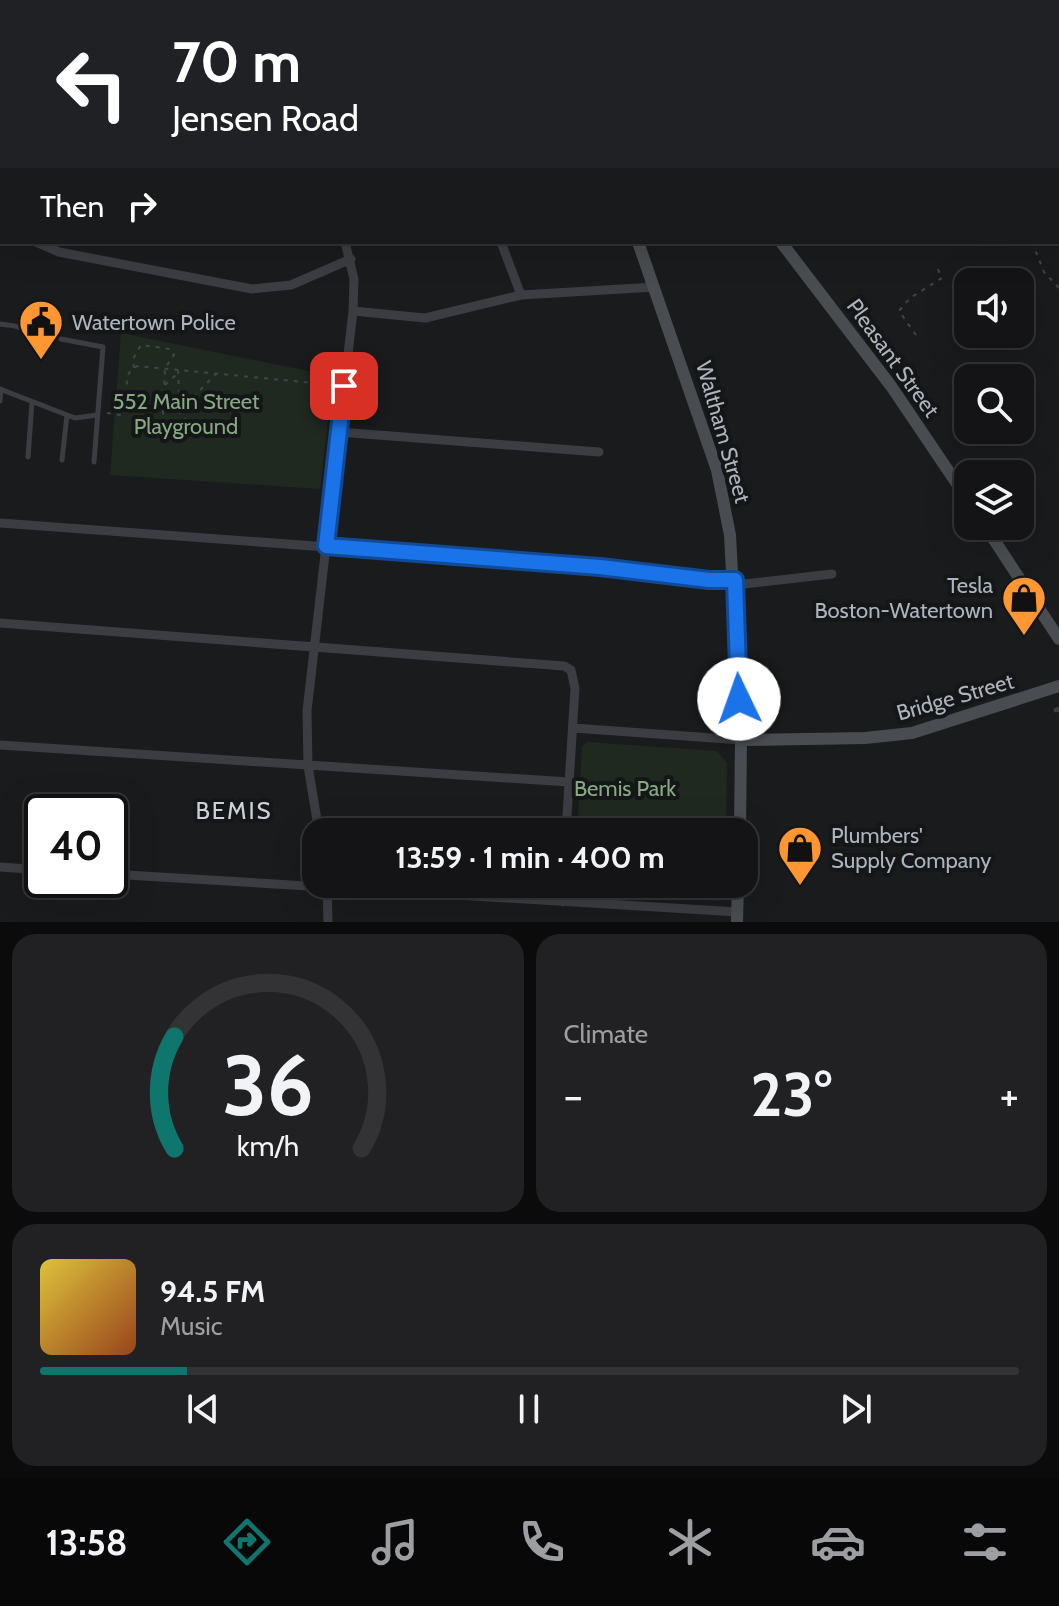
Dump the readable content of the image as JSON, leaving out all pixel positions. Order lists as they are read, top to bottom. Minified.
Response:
{"streets":{"street":["Pleasant Street","Waltham Street","Bridge Street"]},"crossings":[["Waltham Street","Bridge Street"]],"districts":["BEMIS"],"parks":["552 Main Street Playground","Bemis Park"],"places":{"public building":["Watertown Police"],"shop":["Tesla Boston-Watertown","Plumbers' Supply Company"]},"page":{"turn":["70 m","Jensen Road"],"then":"Then","limit":"40","trip":"13:59 · 1 min · 400 m","tile":"Climate","heat":["−","23°","+"],"song":["94.5 FM","Music"],"tabs":"13:58","gauge":["36","km/h"]}}
